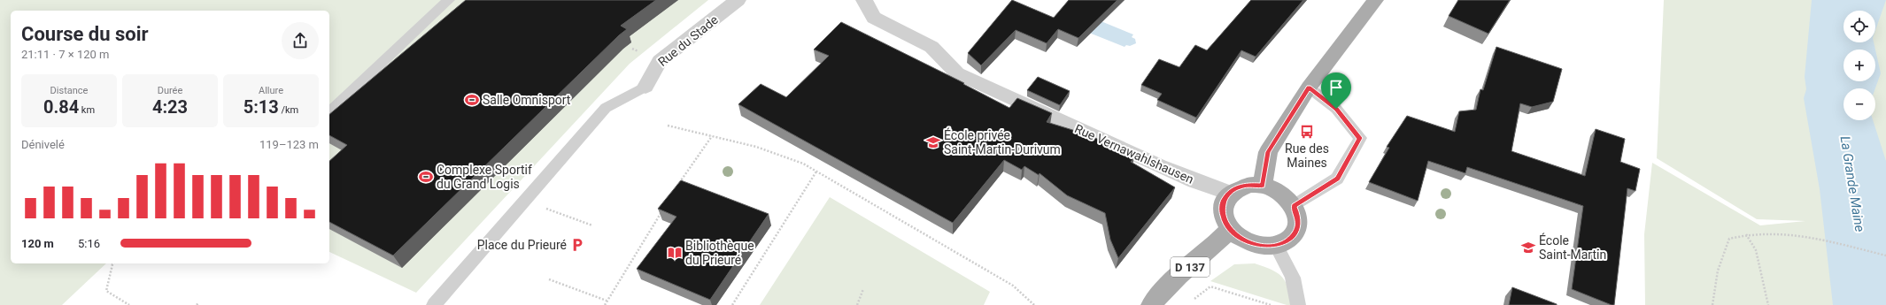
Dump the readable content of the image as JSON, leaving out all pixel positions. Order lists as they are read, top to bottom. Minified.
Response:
{"streets":{"main road":["D 137"],"street":["Rue du Stade","Rue Vernawahlshausen"]},"crossings":[["Rue Vernawahlshausen","D 137"]],"water":["La Grande Maine"],"places":{"sports":["Salle Omnisport","Complexe Sportif du Grand Logis"],"bus stop":["Rue des Maines"],"school or university":["École privée Saint-Martin-Durivum","École Saint-Martin"],"parking":["Place du Prieuré"],"library":["Bibliothèque du Prieuré"]},"page":{"map_buttons":["+","−"],"heading":["Course du soir","21:11 · 7 × 120 m"],"stats":[["Distance","0.84 km"],["Durée","4:23"],["Allure","5:13 /km"]],"chart":["Dénivelé","119–123 m"],"list":[{"name":"120 m","note":"5:16"}]}}
